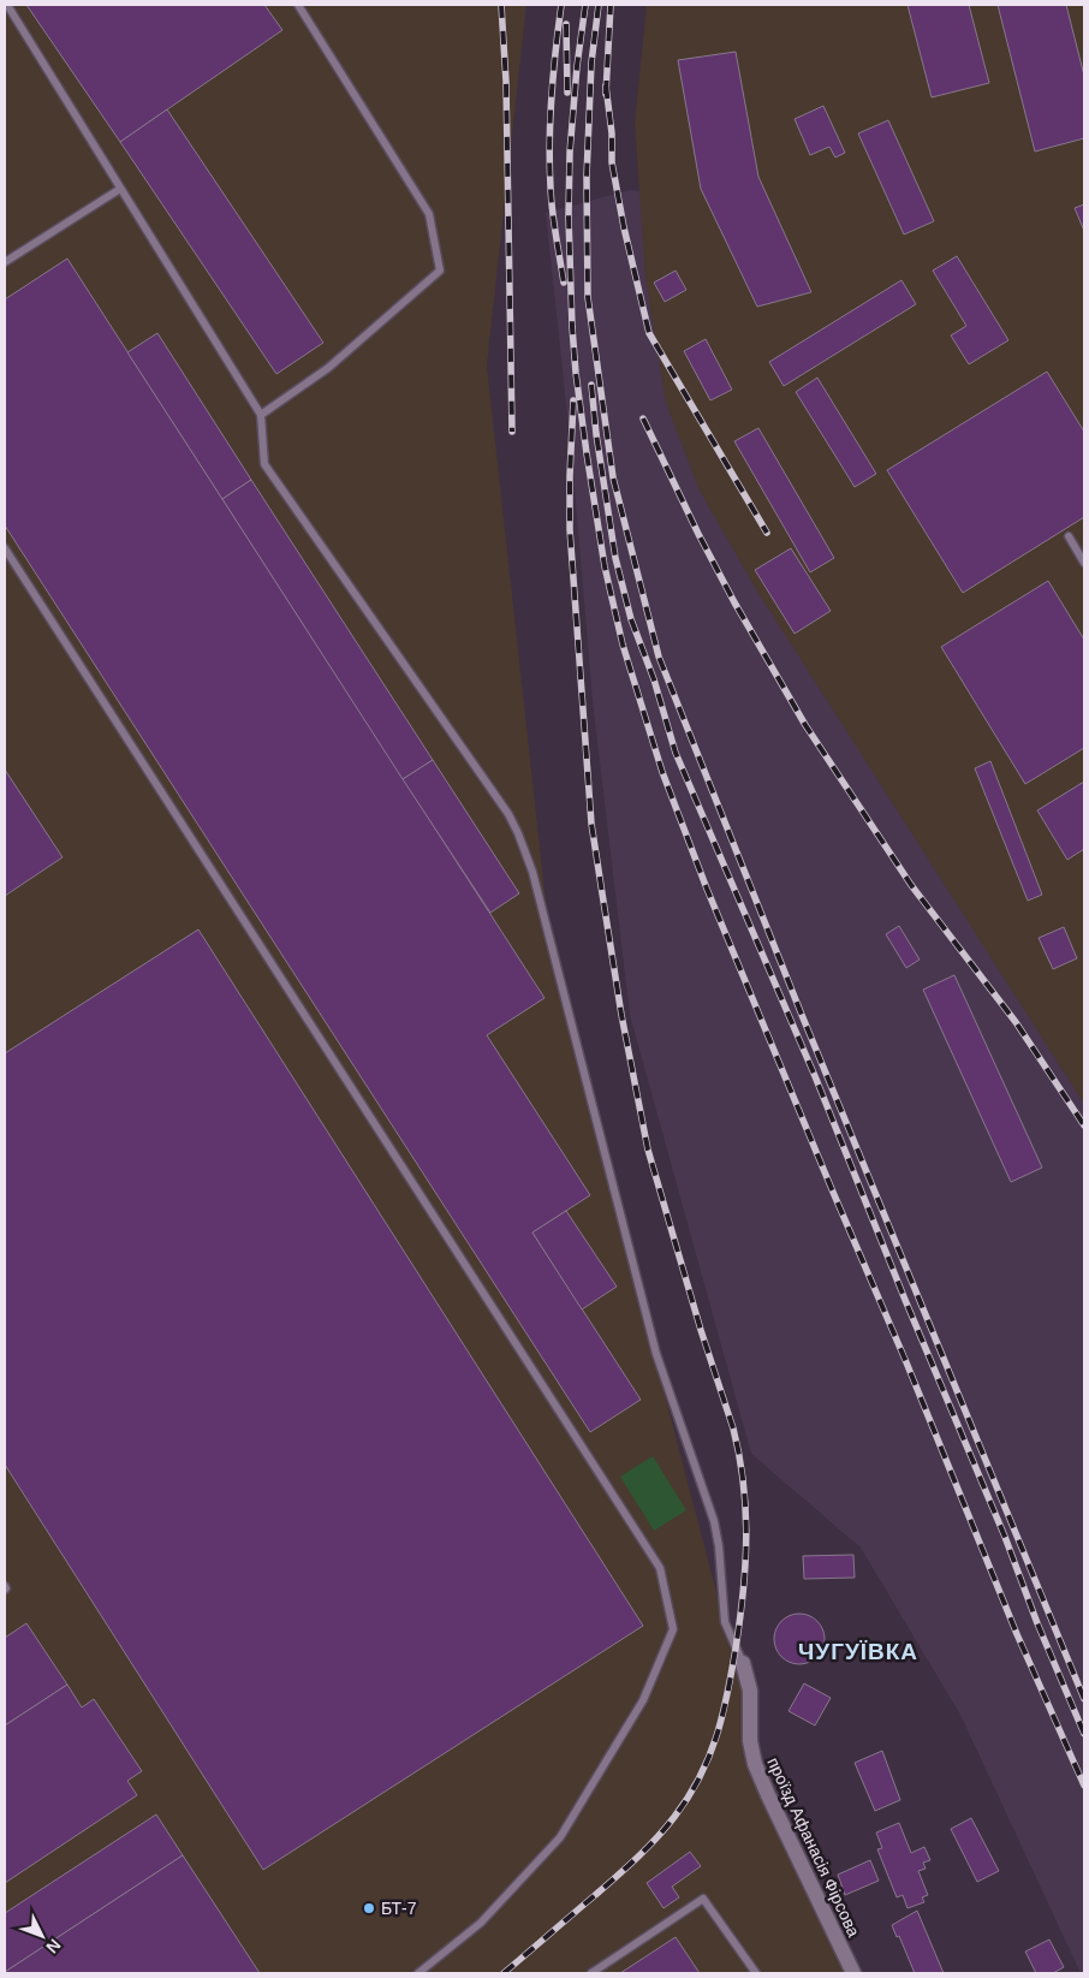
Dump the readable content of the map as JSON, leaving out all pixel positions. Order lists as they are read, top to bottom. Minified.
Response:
{"streets":{"street":["проїзд Афанасія Фірсова"]},"districts":["ЧУГУЇВКА"],"places":["БТ-7"],"north":"bottom right"}
